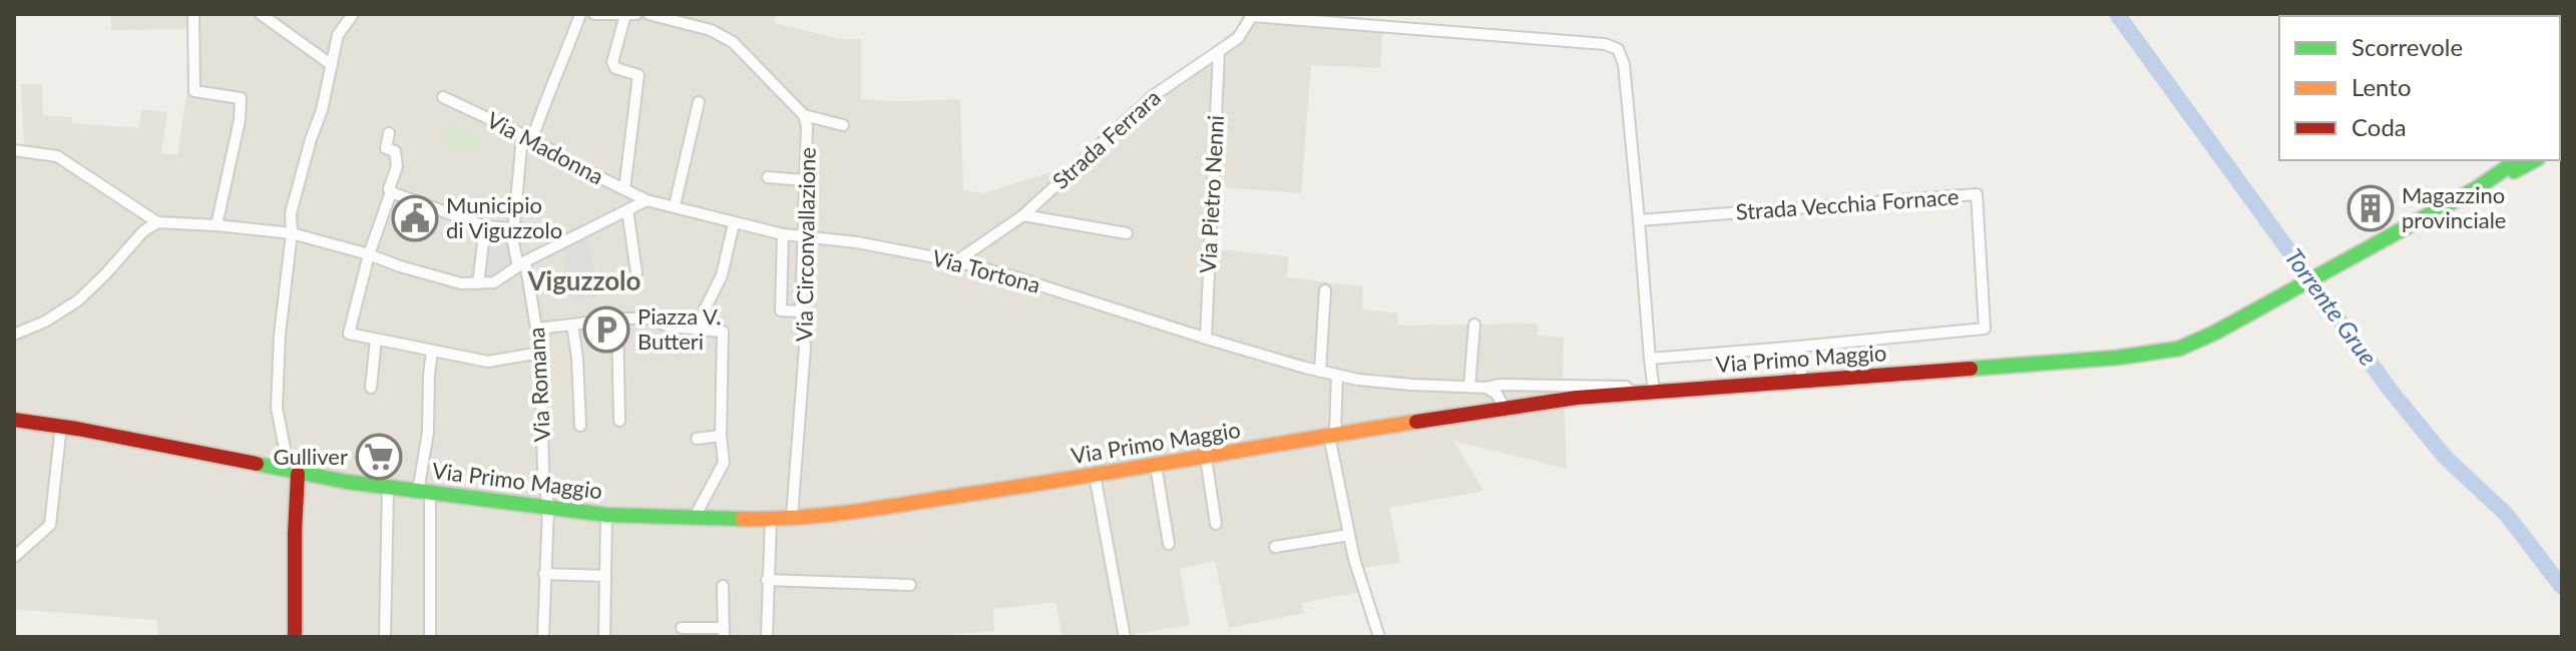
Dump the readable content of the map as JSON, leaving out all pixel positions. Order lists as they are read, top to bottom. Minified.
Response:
{"streets":{"main road":["Via Primo Maggio"],"street":["Strada Ferrara","Via Madonna","Via Pietro Nenni","Strada Vecchia Fornace","Via Circonvallazione","Via Tortona","Via Romana"]},"crossings":[["Strada Ferrara","Via Pietro Nenni"],["Strada Ferrara","Via Tortona"],["Via Madonna","Via Tortona"],["Via Pietro Nenni","Via Tortona"],["Via Circonvallazione","Via Tortona"],["Via Circonvallazione","Via Primo Maggio"],["Via Tortona","Via Primo Maggio"],["Via Primo Maggio","Via Romana"]],"districts":["Viguzzolo"],"water":["Torrente Grue"],"places":{"building":["Magazzino provinciale"],"public building":["Municipio di Viguzzolo"],"parking":["Piazza V. Butteri"],"supermarket":["Gulliver"]},"legend":["Scorrevole","Lento","Coda"]}
